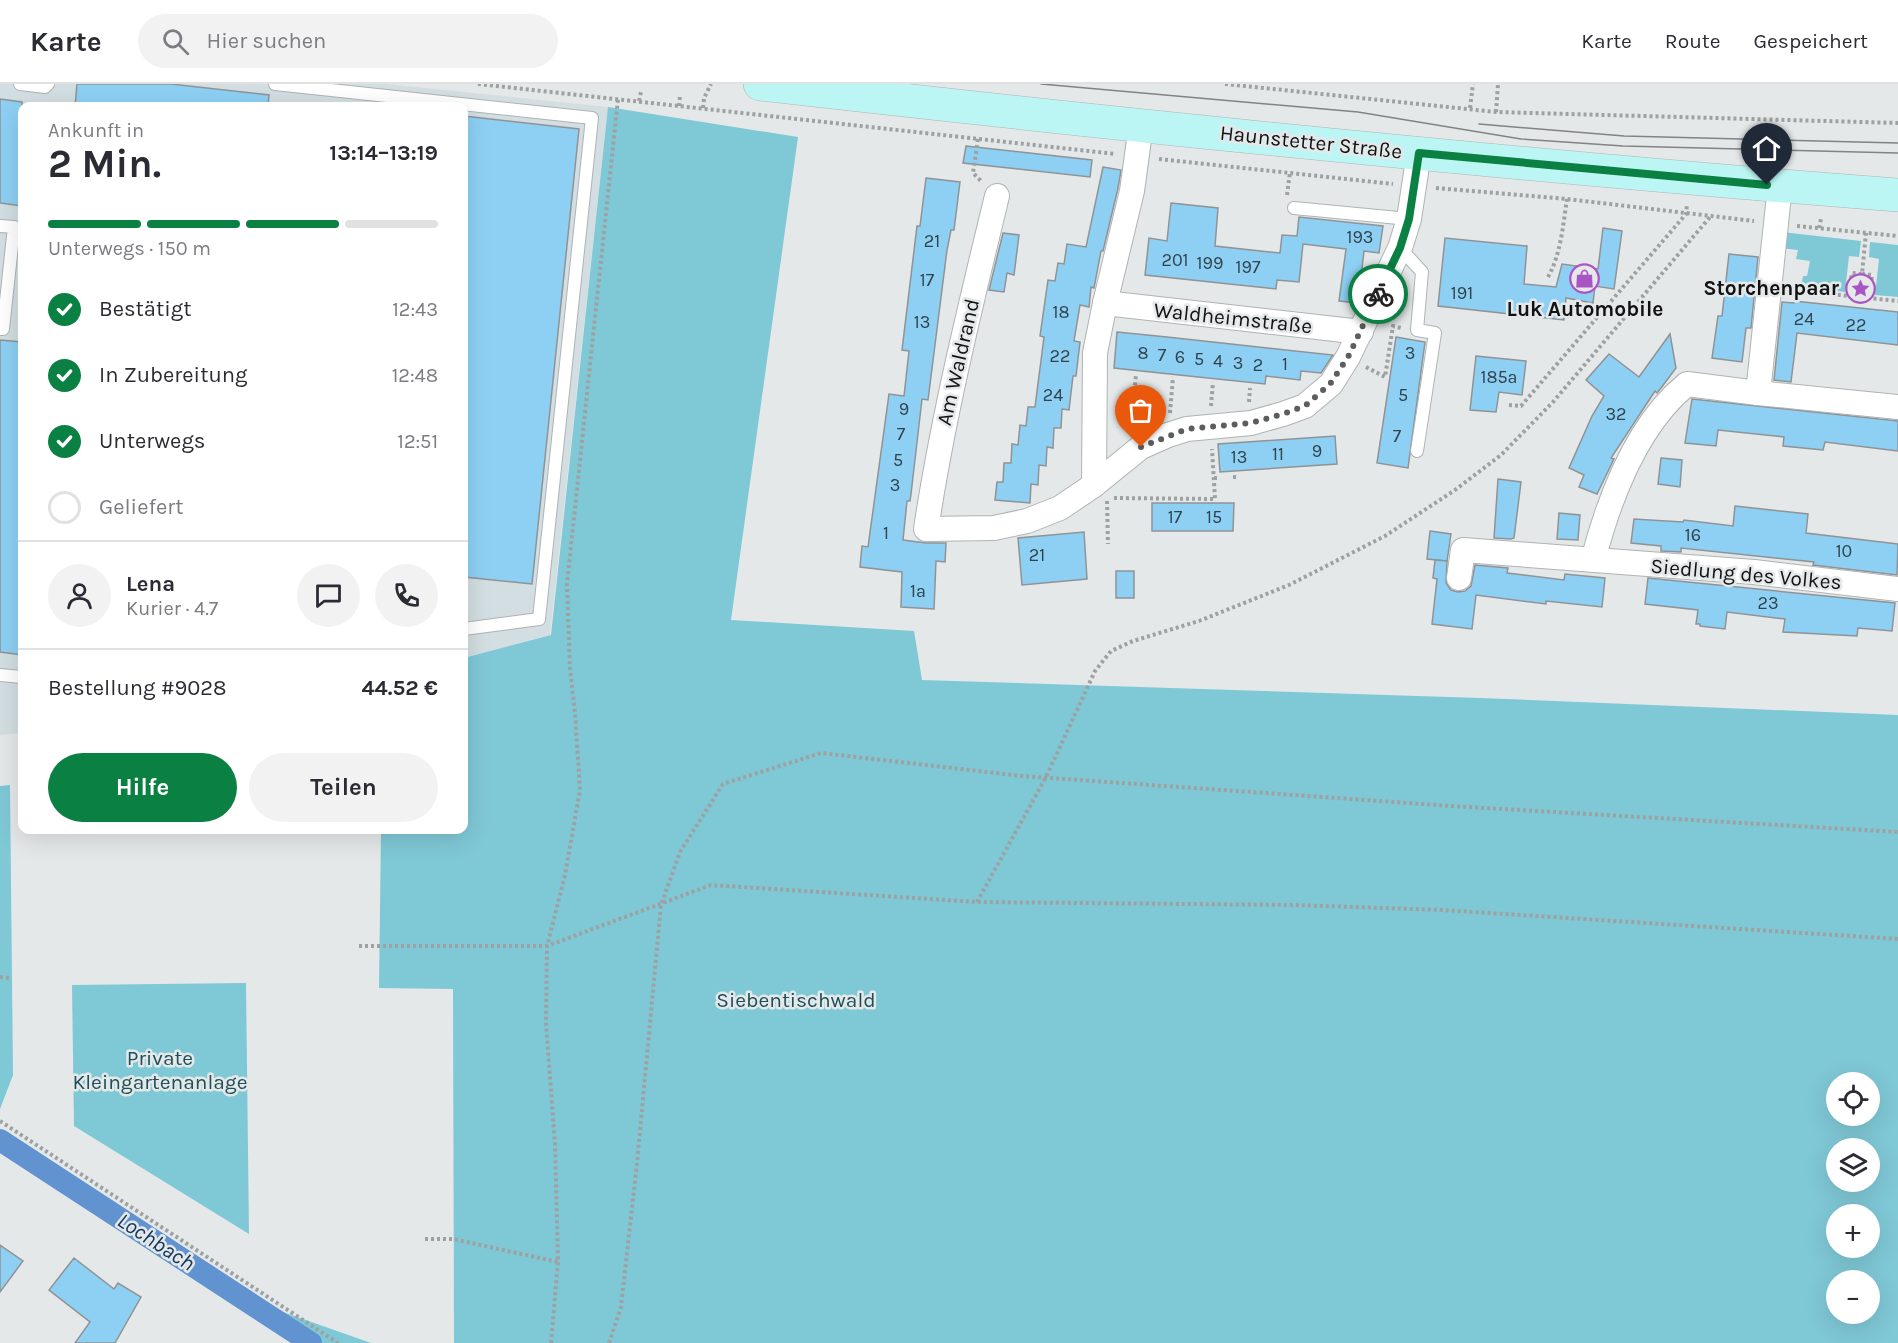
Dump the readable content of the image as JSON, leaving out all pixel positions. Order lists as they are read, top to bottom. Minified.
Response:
{"streets":{"main road":["Haunstetter Straße"],"street":["Waldheimstraße","Am Waldrand","Siedlung des Volkes"]},"water":["Lochbach"],"parks":["Siebentischwald","Private Kleingartenanlage"],"places":{"shop":["Luk Automobile"],"place":["Storchenpaar"]},"house_numbers":["193","21","201","199","197","17","191","18","24","13","22","8","3","7","22","6","5","4","3","1","2","185a","24","5","9","32","7","7","9","11","13","5","3","17","15","1","16","10","21","1a","23"],"page":{"header":"Karte","search":"Hier suchen","nav":["Karte","Route","Gespeichert"],"heading":["2 Min.","Ankunft in","13:14–13:19"],"panel":["Lena","Kurier · 4.7","Bestellung #9028","44.52 €"],"bar":"Unterwegs · 150 m","list":[["Bestätigt","12:43"],["In Zubereitung","12:48"],["Unterwegs","12:51"],"Geliefert"],"buttons":["Hilfe","Teilen"],"map_buttons":["+","−"]}}
